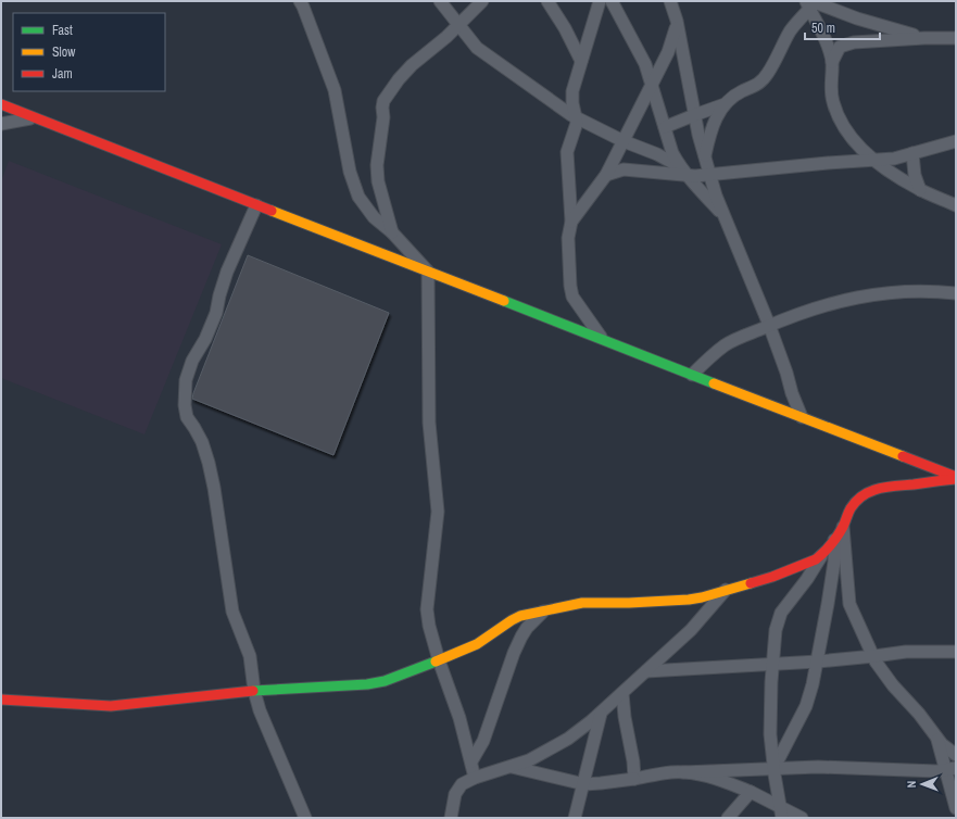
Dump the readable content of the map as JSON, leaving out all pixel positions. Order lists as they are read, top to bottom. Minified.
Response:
{"legend":["Fast","Slow","Jam"],"scale_bar":"50 m","north":"left"}
